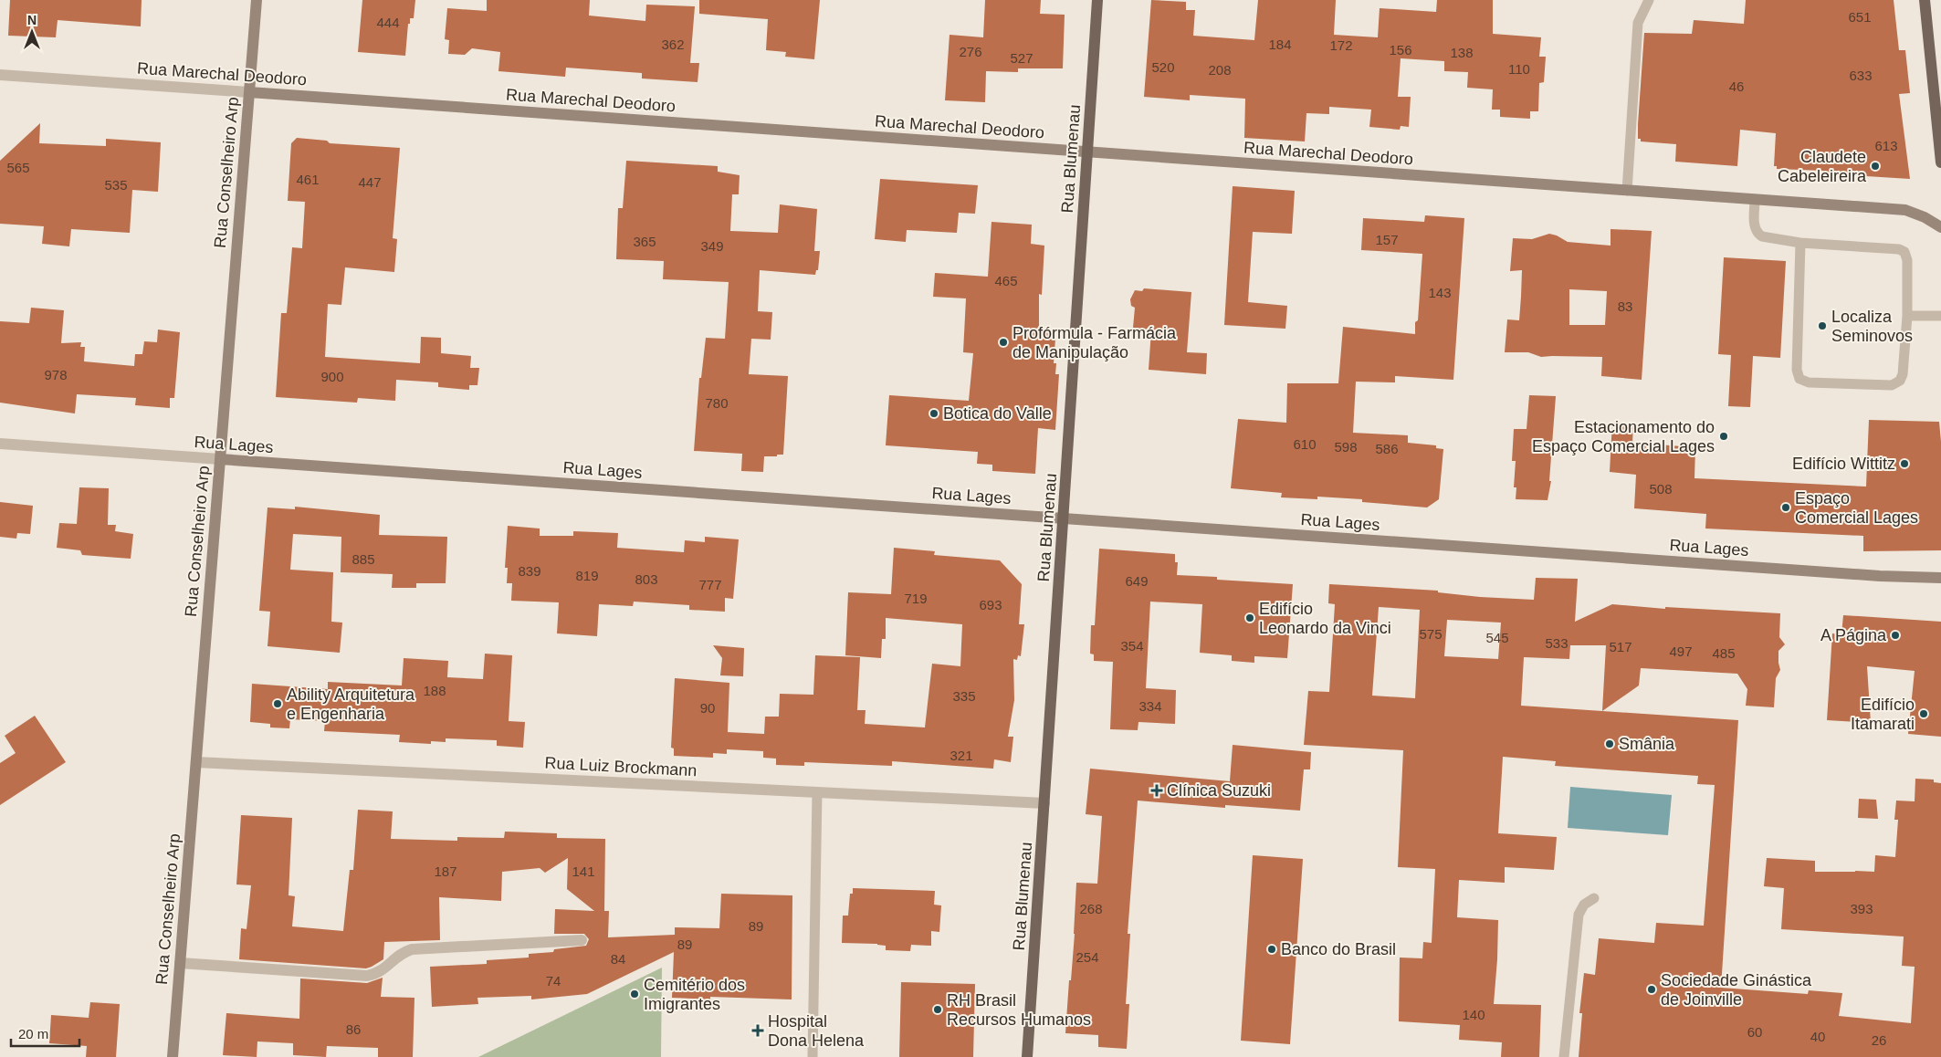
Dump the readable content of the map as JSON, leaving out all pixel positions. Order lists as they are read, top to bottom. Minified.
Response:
{"streets":{"main road":["Rua Marechal Deodoro","Rua Blumenau","Rua Conselheiro Arp","Rua Lages"],"street":["Rua Luiz Brockmann"]},"crossings":[["Rua Marechal Deodoro","Rua Blumenau"],["Rua Marechal Deodoro","Rua Conselheiro Arp"],["Rua Blumenau","Rua Lages"],["Rua Blumenau","Rua Luiz Brockmann"],["Rua Conselheiro Arp","Rua Lages"],["Rua Conselheiro Arp","Rua Luiz Brockmann"]],"places":{"other":["Claudete Cabeleireira","Localiza Seminovos","Profórmula - Farmácia de Manipulação","Botica do Valle","Estacionamento do Espaço Comercial Lages","Edifício Wittitz","Espaço Comercial Lages","Edifício Leonardo da Vinci","A Página","Ability Arquitetura e Engenharia","Edifício Itamarati","Smânia","Banco do Brasil","Sociedade Ginástica de Joinville","Cemitério dos Imigrantes","RH Brasil Recursos Humanos"],"health":["Clínica Suzuki","Hospital Dona Helena"]},"house_numbers":["651","444","362","184","172","156","276","138","527","520","110","208","633","46","613","565","461","447","535","157","365","349","465","143","83","978","900","780","610","598","586","508","885","839","819","803","649","777","719","693","575","545","533","354","517","497","485","188","335","334","90","321","187","141","268","393","89","89","254","84","74","140","86","60","40","26"],"scale_bar":"20 m","north":"top"}
